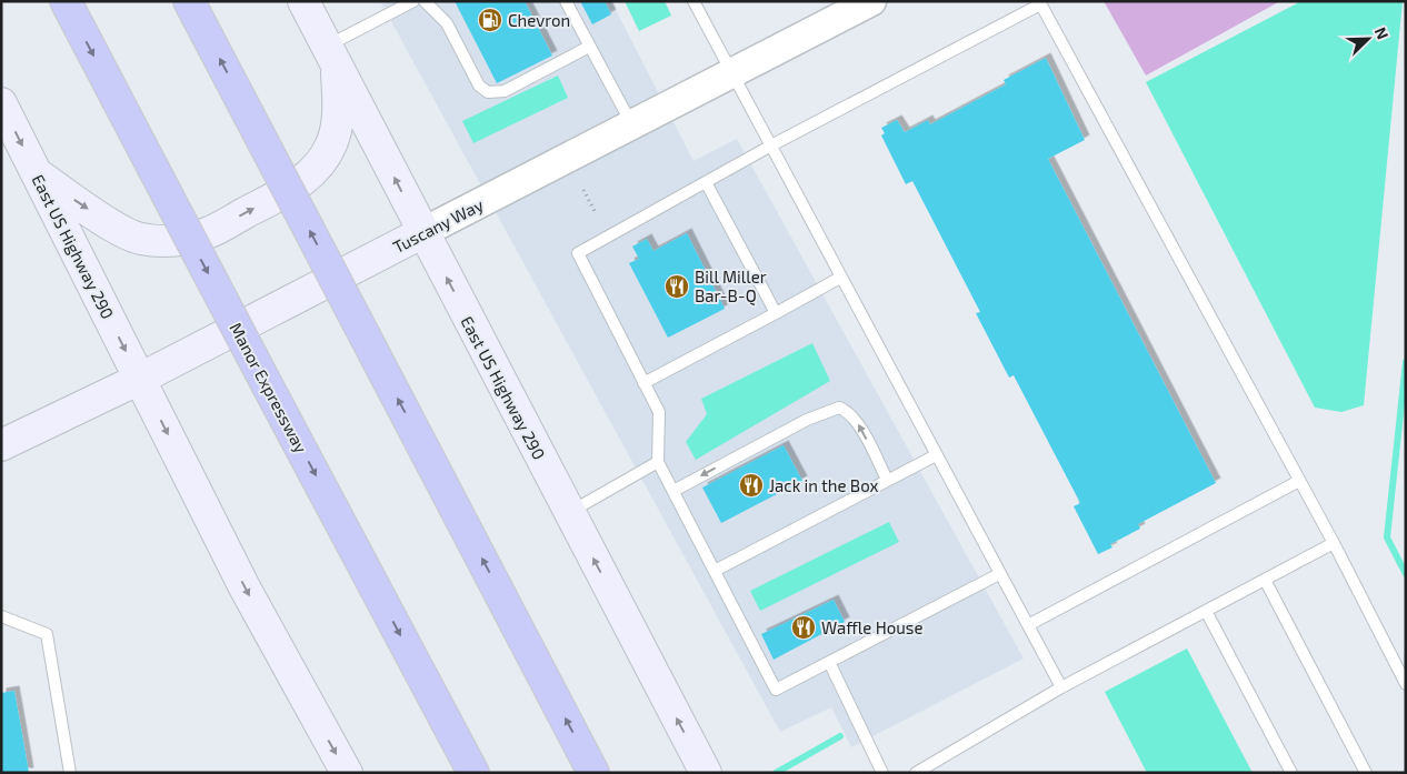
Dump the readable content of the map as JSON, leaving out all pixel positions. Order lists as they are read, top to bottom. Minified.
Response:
{"streets":{"highway":["Manor Expressway"],"main road":["Tuscany Way","East US Highway 290"]},"crossings":[["Tuscany Way","East US Highway 290"]],"places":{"fuel station":["Chevron"],"restaurant":["Bill Miller Bar-B-Q","Jack in the Box","Waffle House"]},"north":"top right"}
